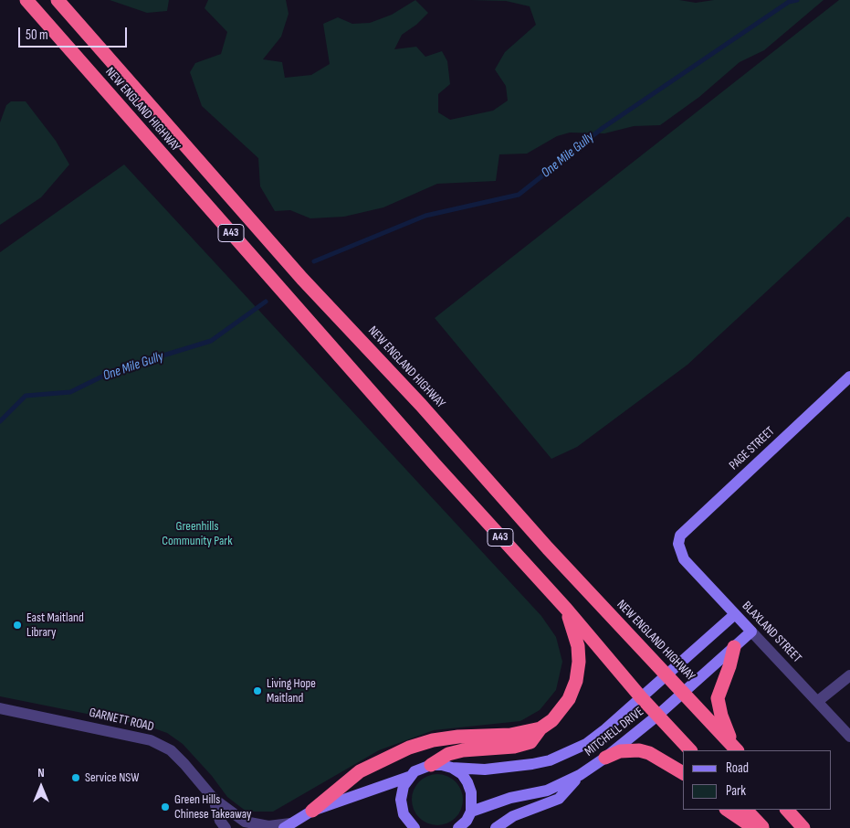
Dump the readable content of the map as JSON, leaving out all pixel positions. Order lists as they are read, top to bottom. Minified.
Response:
{"streets":{"highway":["NEW ENGLAND HIGHWAY","A43"],"main road":["PAGE STREET","BLAXLAND STREET","MITCHELL DRIVE"],"street":["GARNETT ROAD"]},"crossings":[["NEW ENGLAND HIGHWAY","MITCHELL DRIVE"],["PAGE STREET","BLAXLAND STREET"],["BLAXLAND STREET","MITCHELL DRIVE"]],"water":["One Mile Gully"],"parks":["Greenhills Community Park"],"places":["East Maitland Library","Living Hope Maitland","Service NSW","Green Hills Chinese Takeaway"],"legend":["Road","Park"],"scale_bar":"50 m","north":"top"}
